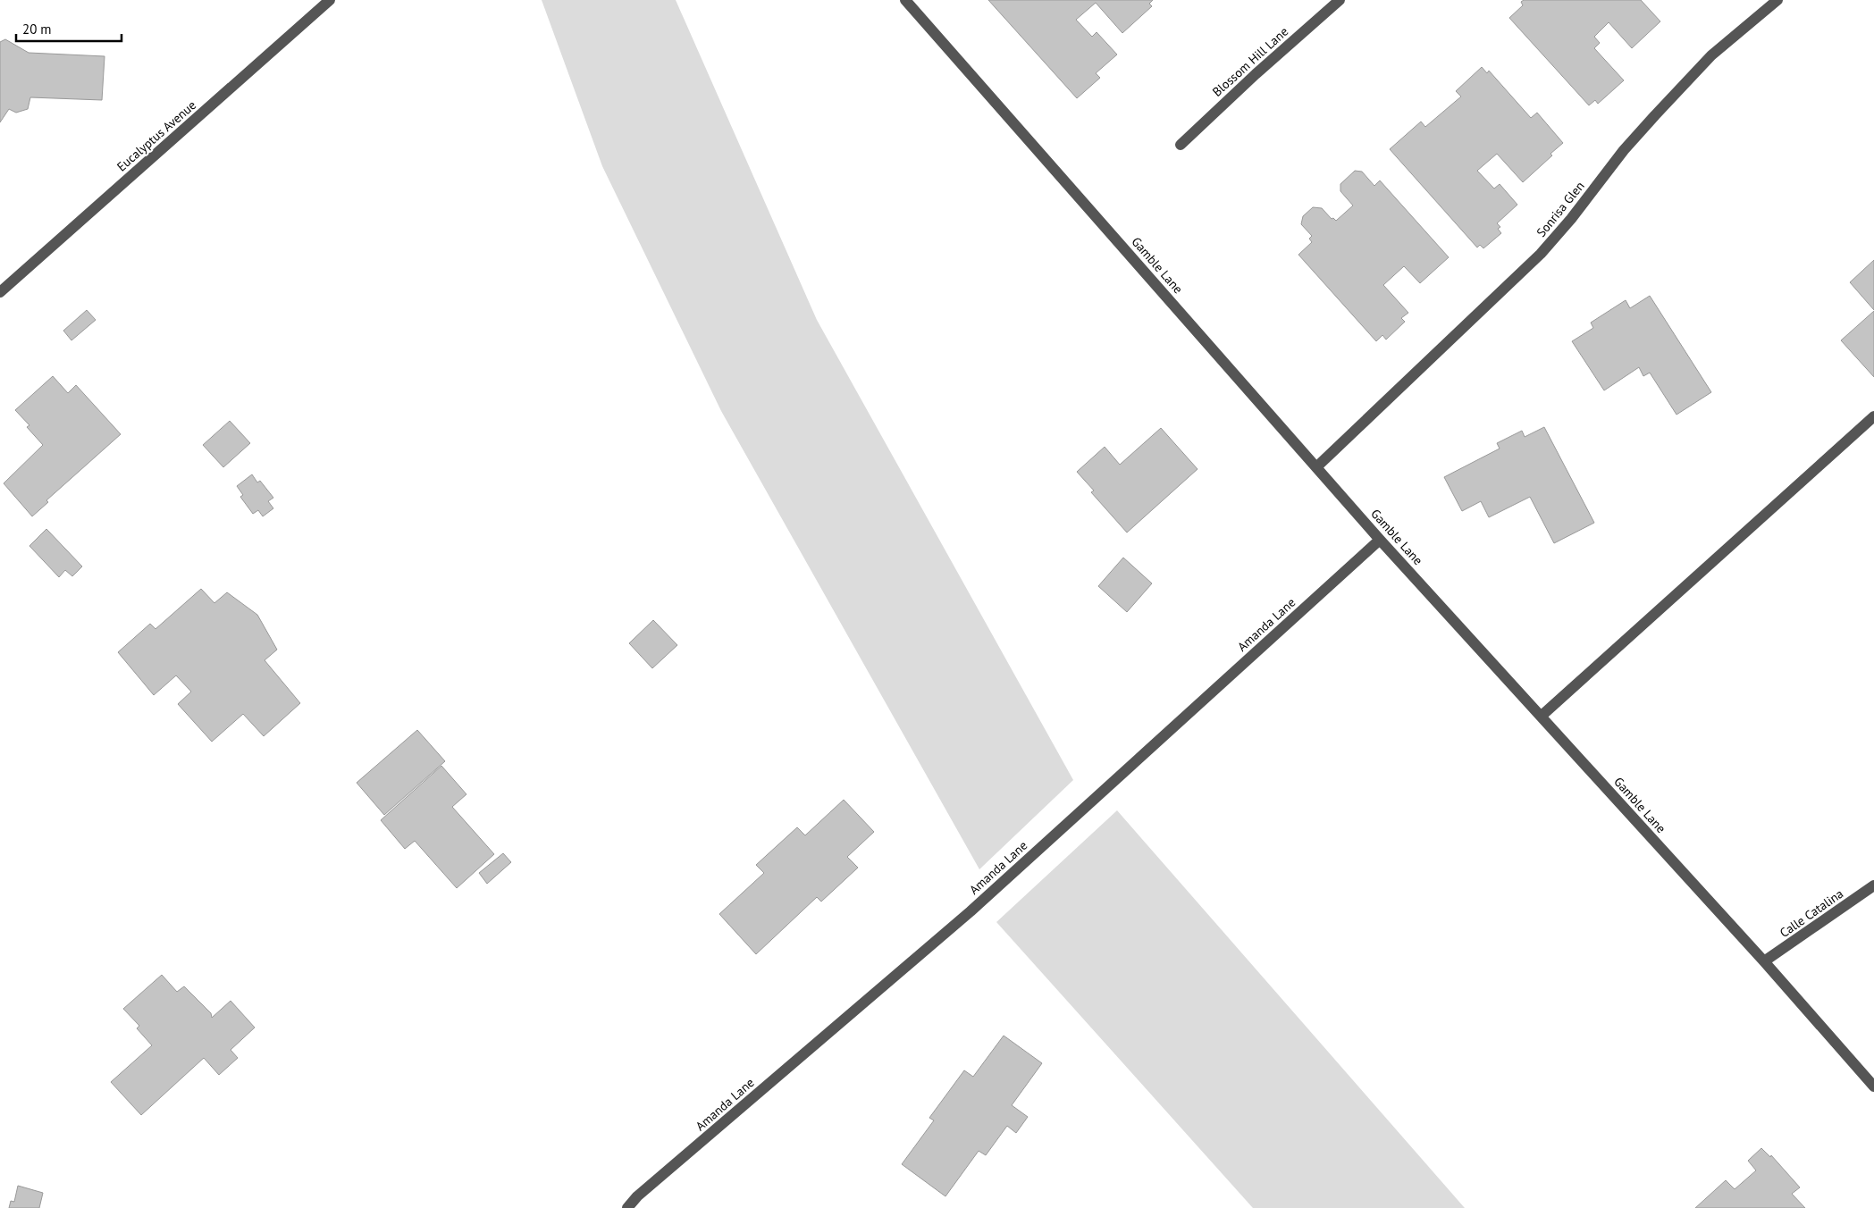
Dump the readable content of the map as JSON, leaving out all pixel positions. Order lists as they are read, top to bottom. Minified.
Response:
{"streets":{"street":["Blossom Hill Lane","Eucalyptus Avenue","Sonrisa Glen","Gamble Lane","Amanda Lane","Calle Catalina"]},"crossings":[["Sonrisa Glen","Gamble Lane"],["Gamble Lane","Amanda Lane"],["Gamble Lane","Calle Catalina"]],"scale_bar":"20 m"}
